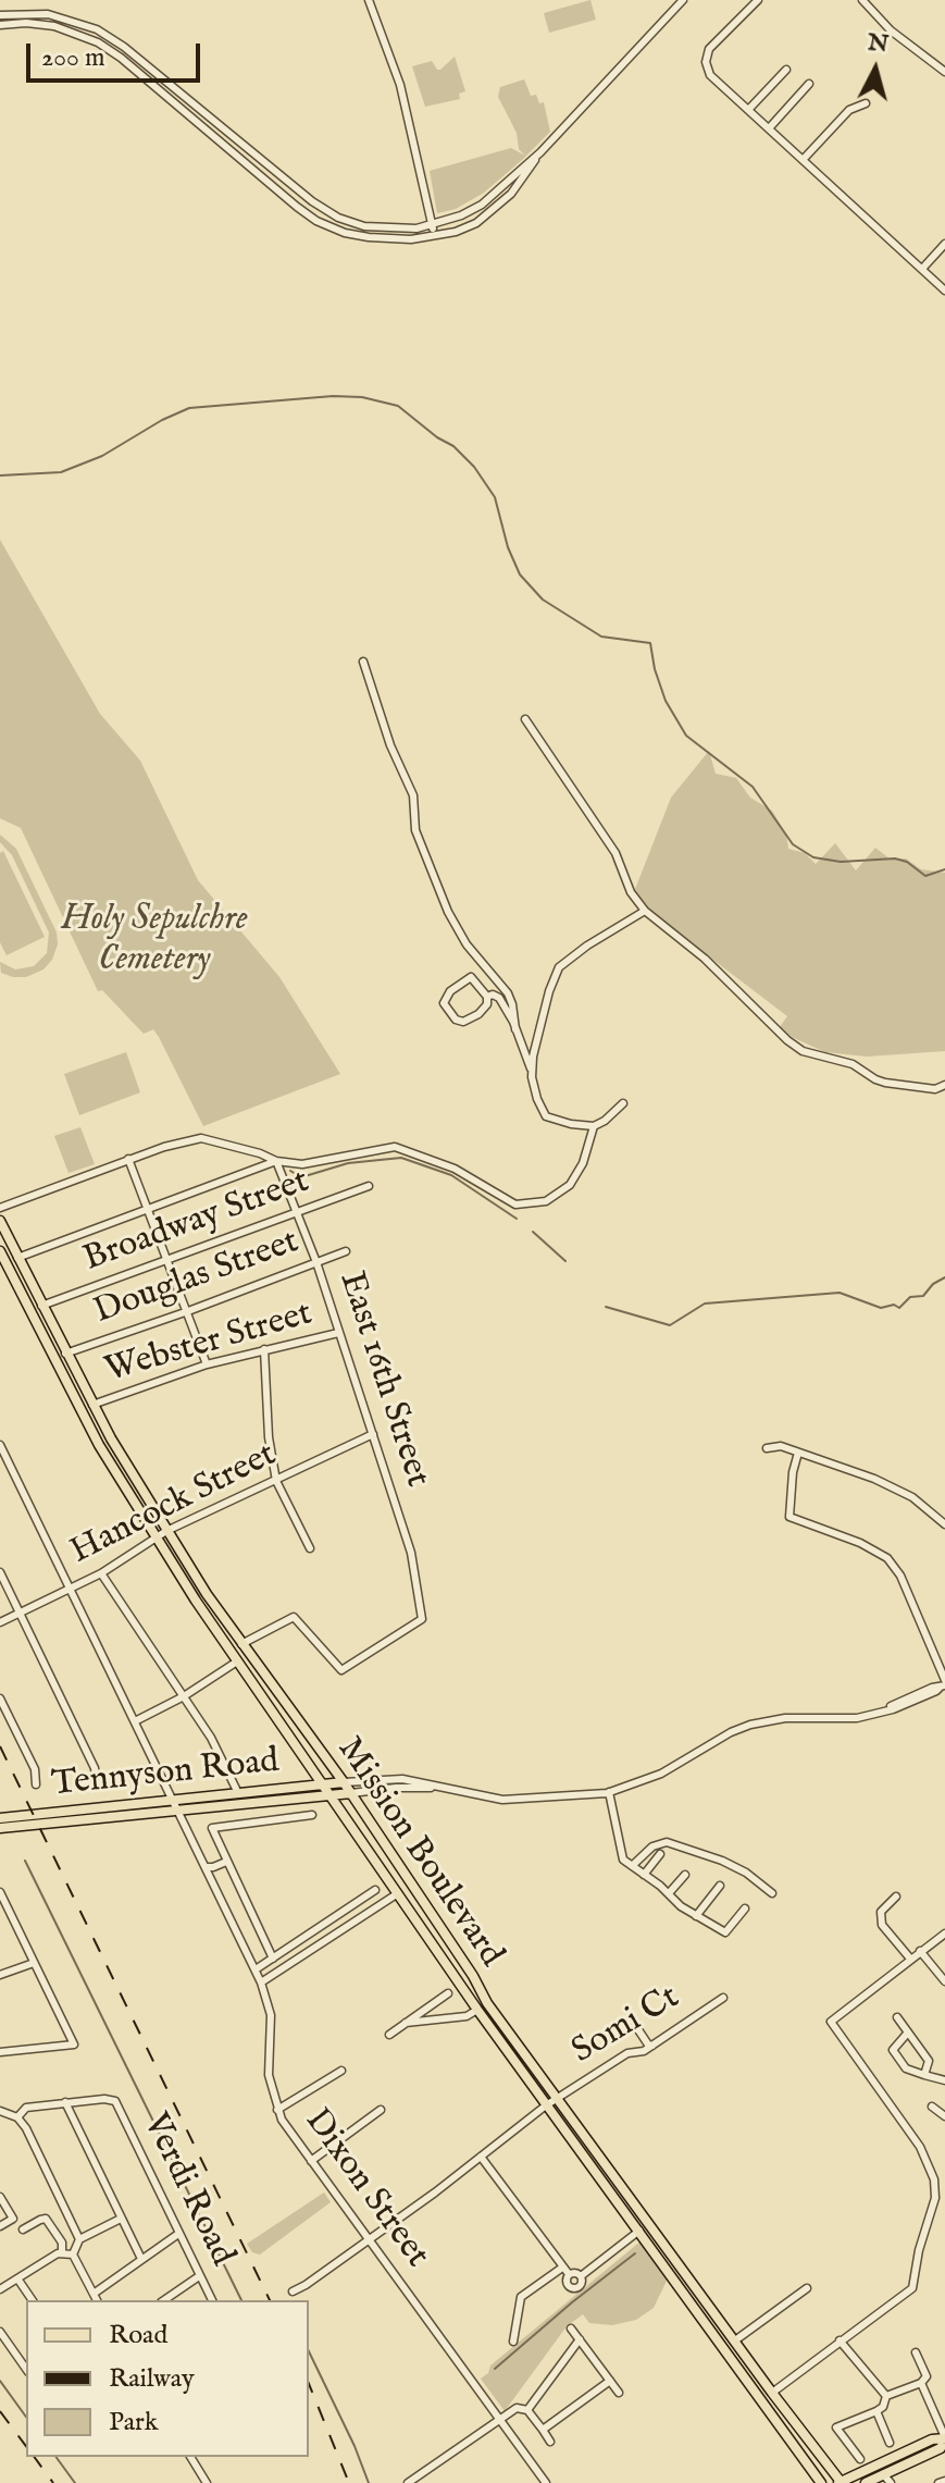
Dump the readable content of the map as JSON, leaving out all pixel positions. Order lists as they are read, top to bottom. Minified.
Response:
{"streets":{"main road":["Tennyson Road","Mission Boulevard"],"street":["Broadway Street","Douglas Street","Webster Street","East 16th Street","Hancock Street","Somi Ct","Dixon Street","Verdi Road"]},"crossings":[["Broadway Street","East 16th Street"],["Broadway Street","Mission Boulevard"],["Douglas Street","East 16th Street"],["Douglas Street","Mission Boulevard"],["Webster Street","East 16th Street"],["Webster Street","Mission Boulevard"],["East 16th Street","Hancock Street"],["East 16th Street","Mission Boulevard"],["Hancock Street","Mission Boulevard"],["Hancock Street","Dixon Street"],["Tennyson Road","Mission Boulevard"],["Tennyson Road","Dixon Street"],["Mission Boulevard","Somi Ct"],["Somi Ct","Dixon Street"]],"parks":["Holy Sepulchre Cemetery"],"legend":["Road","Railway","Park"],"scale_bar":"200 m","north":"top"}
